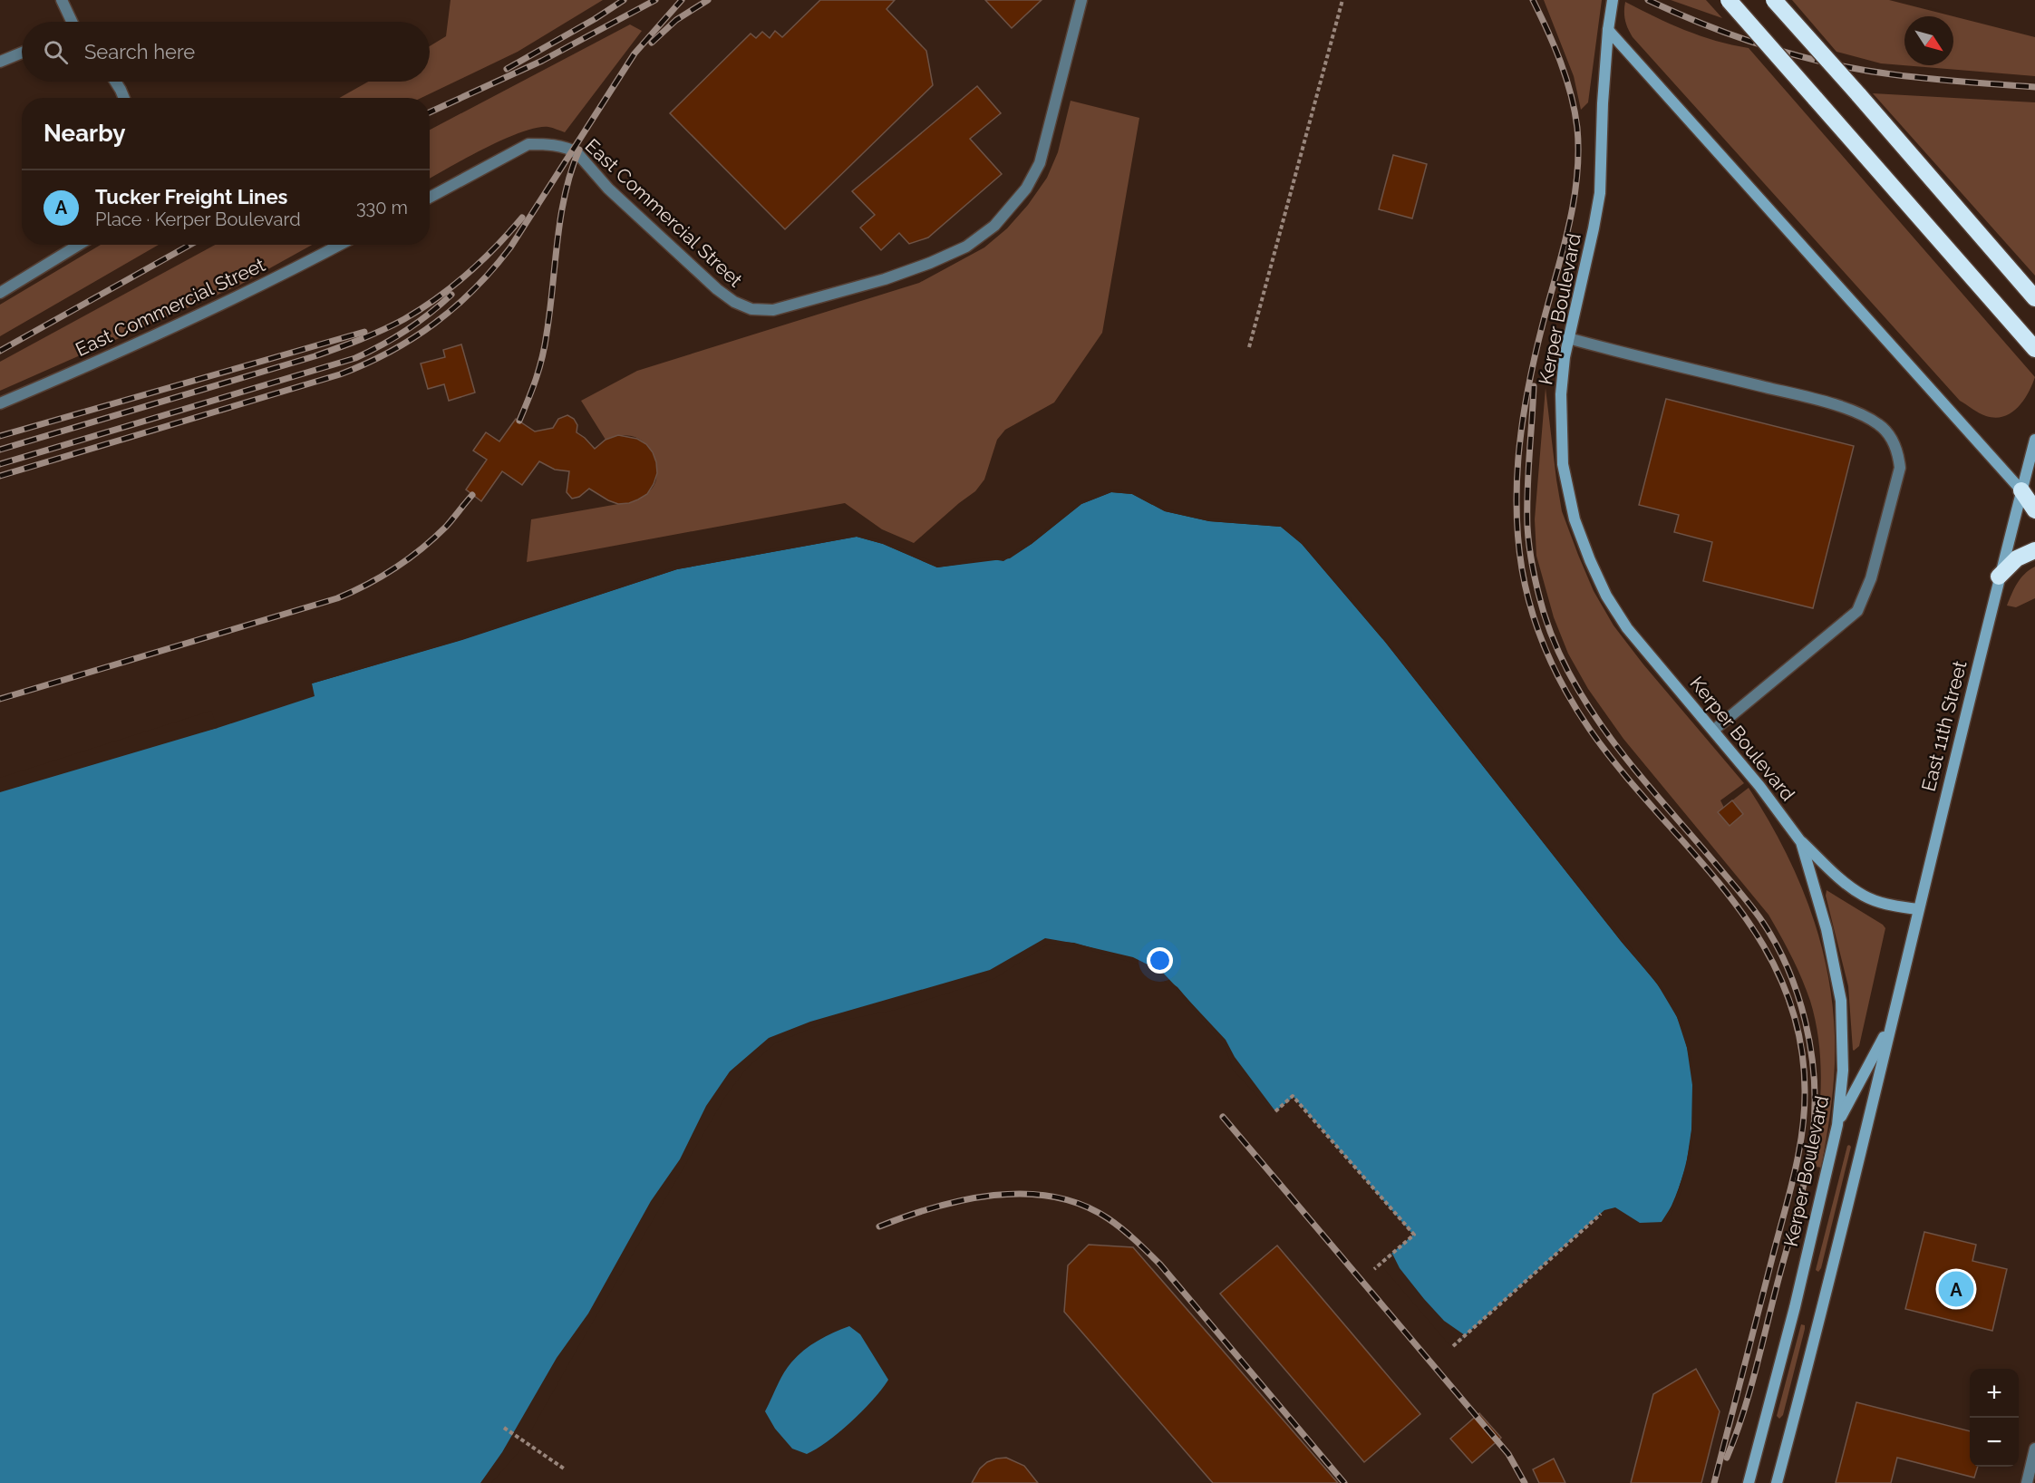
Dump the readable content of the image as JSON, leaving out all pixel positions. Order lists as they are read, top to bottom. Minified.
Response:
{"streets":{"main road":["Kerper Boulevard","East 11th Street"],"street":["East Commercial Street"]},"north":"bottom right","page":{"search":"Search here","heading":"Nearby","list":[{"mark":"A","name":"Tucker Freight Lines","note":"Place · Kerper Boulevard","value":"330 m"}],"pins":"A","map_buttons":["+","−"]}}
